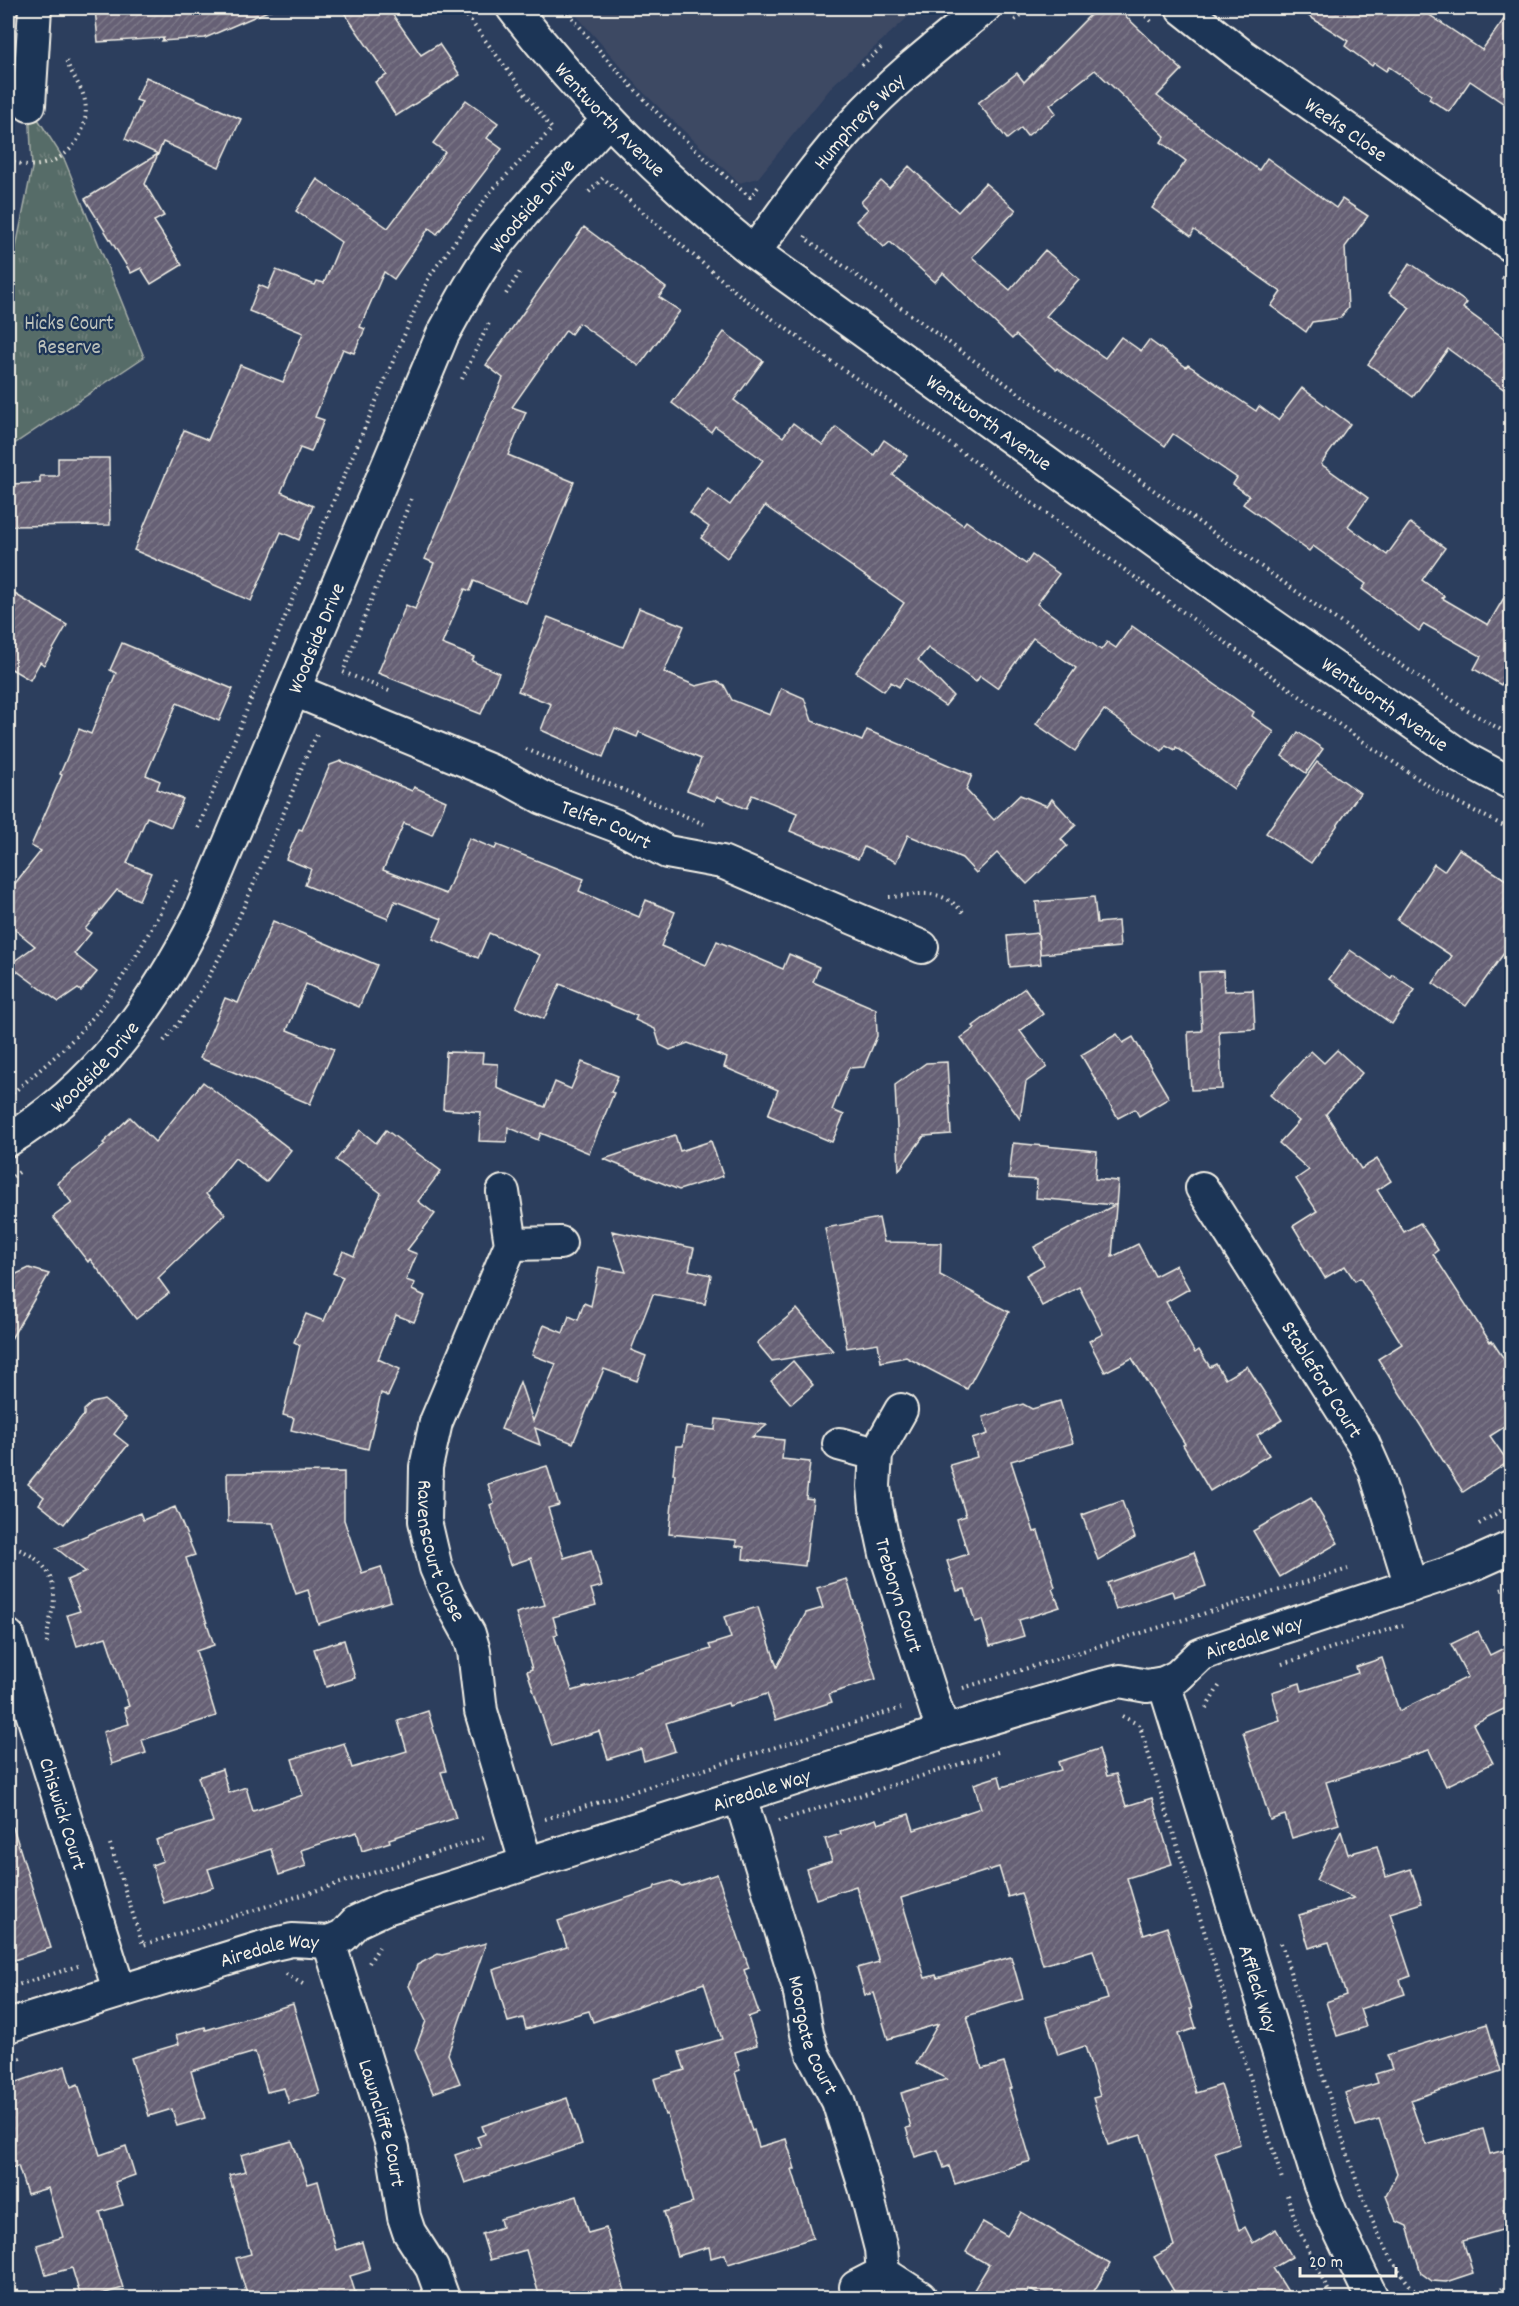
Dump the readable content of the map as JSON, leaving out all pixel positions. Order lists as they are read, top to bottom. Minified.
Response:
{"streets":{"street":["Wentworth Avenue","Humphreys Way","Weeks Close","Woodside Drive","Telfer Court","Stableford Court","Ravenscourt Close","Treboryn Court","Airedale Way","Chiswick Court","Affleck Way","Moorgate Court","Lawncliffe Court"]},"crossings":[["Wentworth Avenue","Humphreys Way"],["Wentworth Avenue","Woodside Drive"],["Woodside Drive","Telfer Court"],["Stableford Court","Airedale Way"],["Ravenscourt Close","Airedale Way"],["Treboryn Court","Airedale Way"],["Airedale Way","Chiswick Court"],["Airedale Way","Affleck Way"],["Airedale Way","Moorgate Court"],["Airedale Way","Lawncliffe Court"]],"parks":["Hicks Court Reserve"],"scale_bar":"20 m"}
